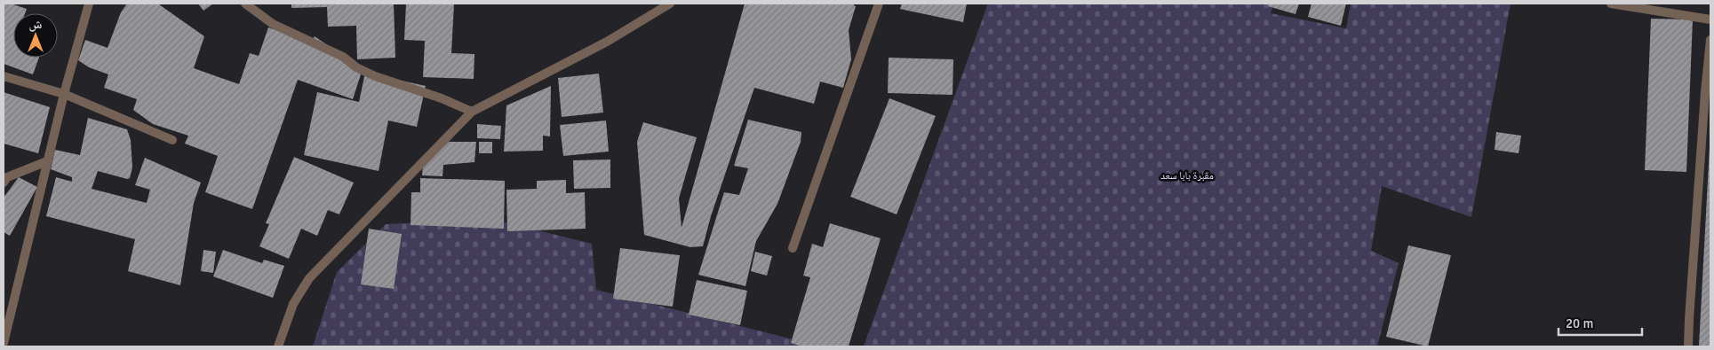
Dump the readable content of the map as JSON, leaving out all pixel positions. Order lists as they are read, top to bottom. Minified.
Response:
{"parks":["مقبرة بابا سعد"],"scale_bar":"20 m","north":"top"}
